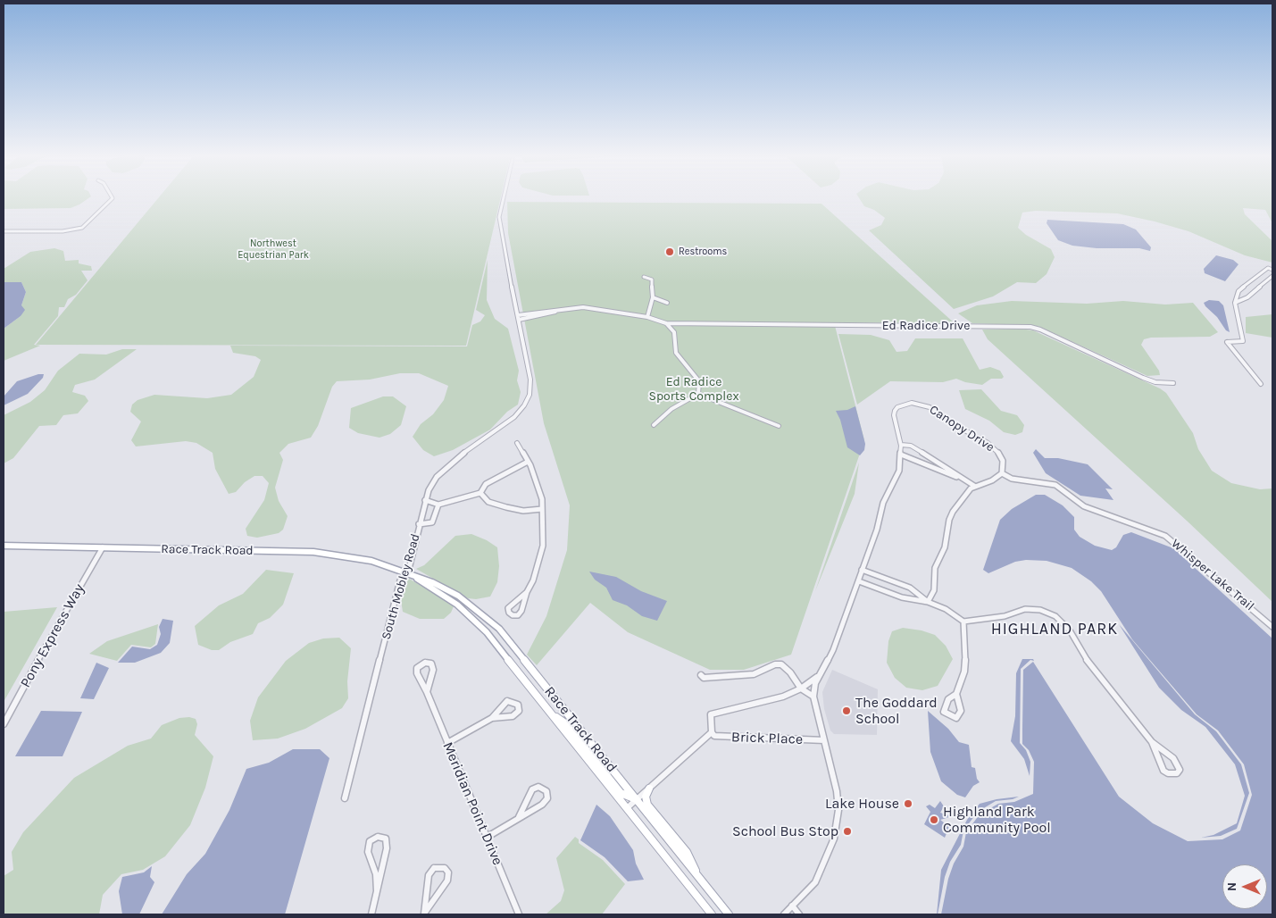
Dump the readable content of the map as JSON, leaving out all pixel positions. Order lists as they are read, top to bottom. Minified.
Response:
{"streets":{"main road":["Race Track Road"],"street":["Ed Radice Drive","Canopy Drive","Whisper Lake Trail","South Mobley Road","Pony Express Way","Brick Place","Meridian Point Drive"]},"crossings":[["Ed Radice Drive","South Mobley Road"],["Canopy Drive","Whisper Lake Trail"],["Canopy Drive","Brick Place"],["Race Track Road","South Mobley Road"],["Race Track Road","Pony Express Way"]],"districts":["HIGHLAND PARK"],"parks":["Northwest Equestrian Park","Ed Radice Sports Complex"],"places":["Restrooms","The Goddard School","Lake House","Highland Park Community Pool","School Bus Stop"],"north":"left"}
